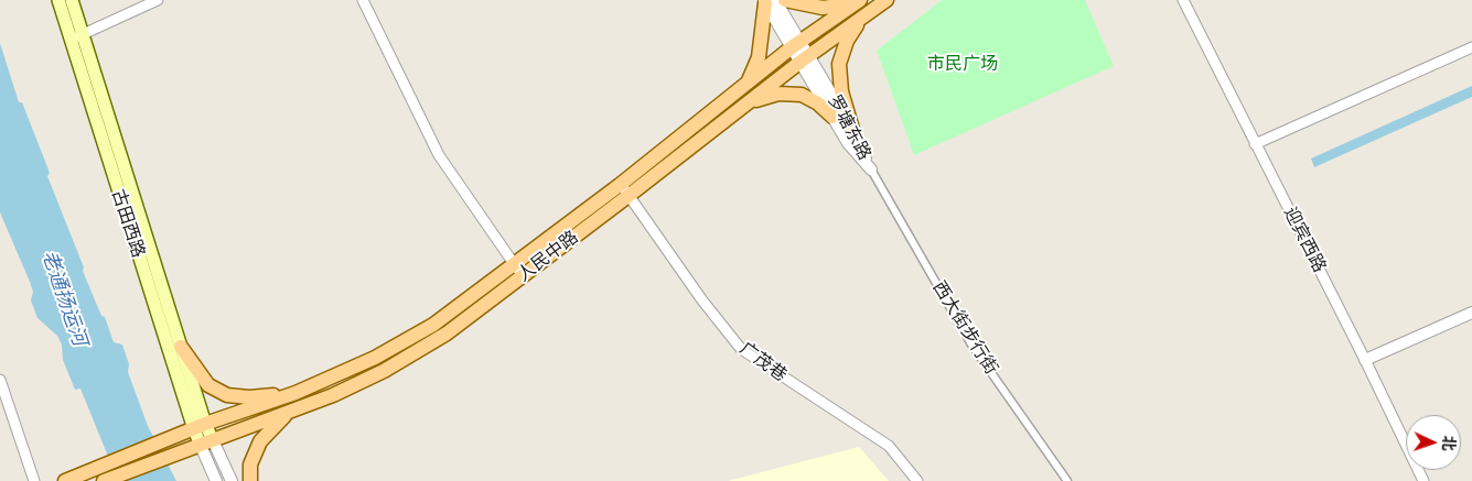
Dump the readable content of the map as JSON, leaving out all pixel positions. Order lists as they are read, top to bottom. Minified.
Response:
{"streets":{"main road":["古田西路","人民中路"],"street":["罗塘东路","迎宾西路","西大街步行街","广茂巷"]},"crossings":[["罗塘东路","人民中路"],["罗塘东路","西大街步行街"],["古田西路","人民中路"],["人民中路","广茂巷"]],"water":["老通扬运河"],"parks":["市民广场"],"north":"right"}
